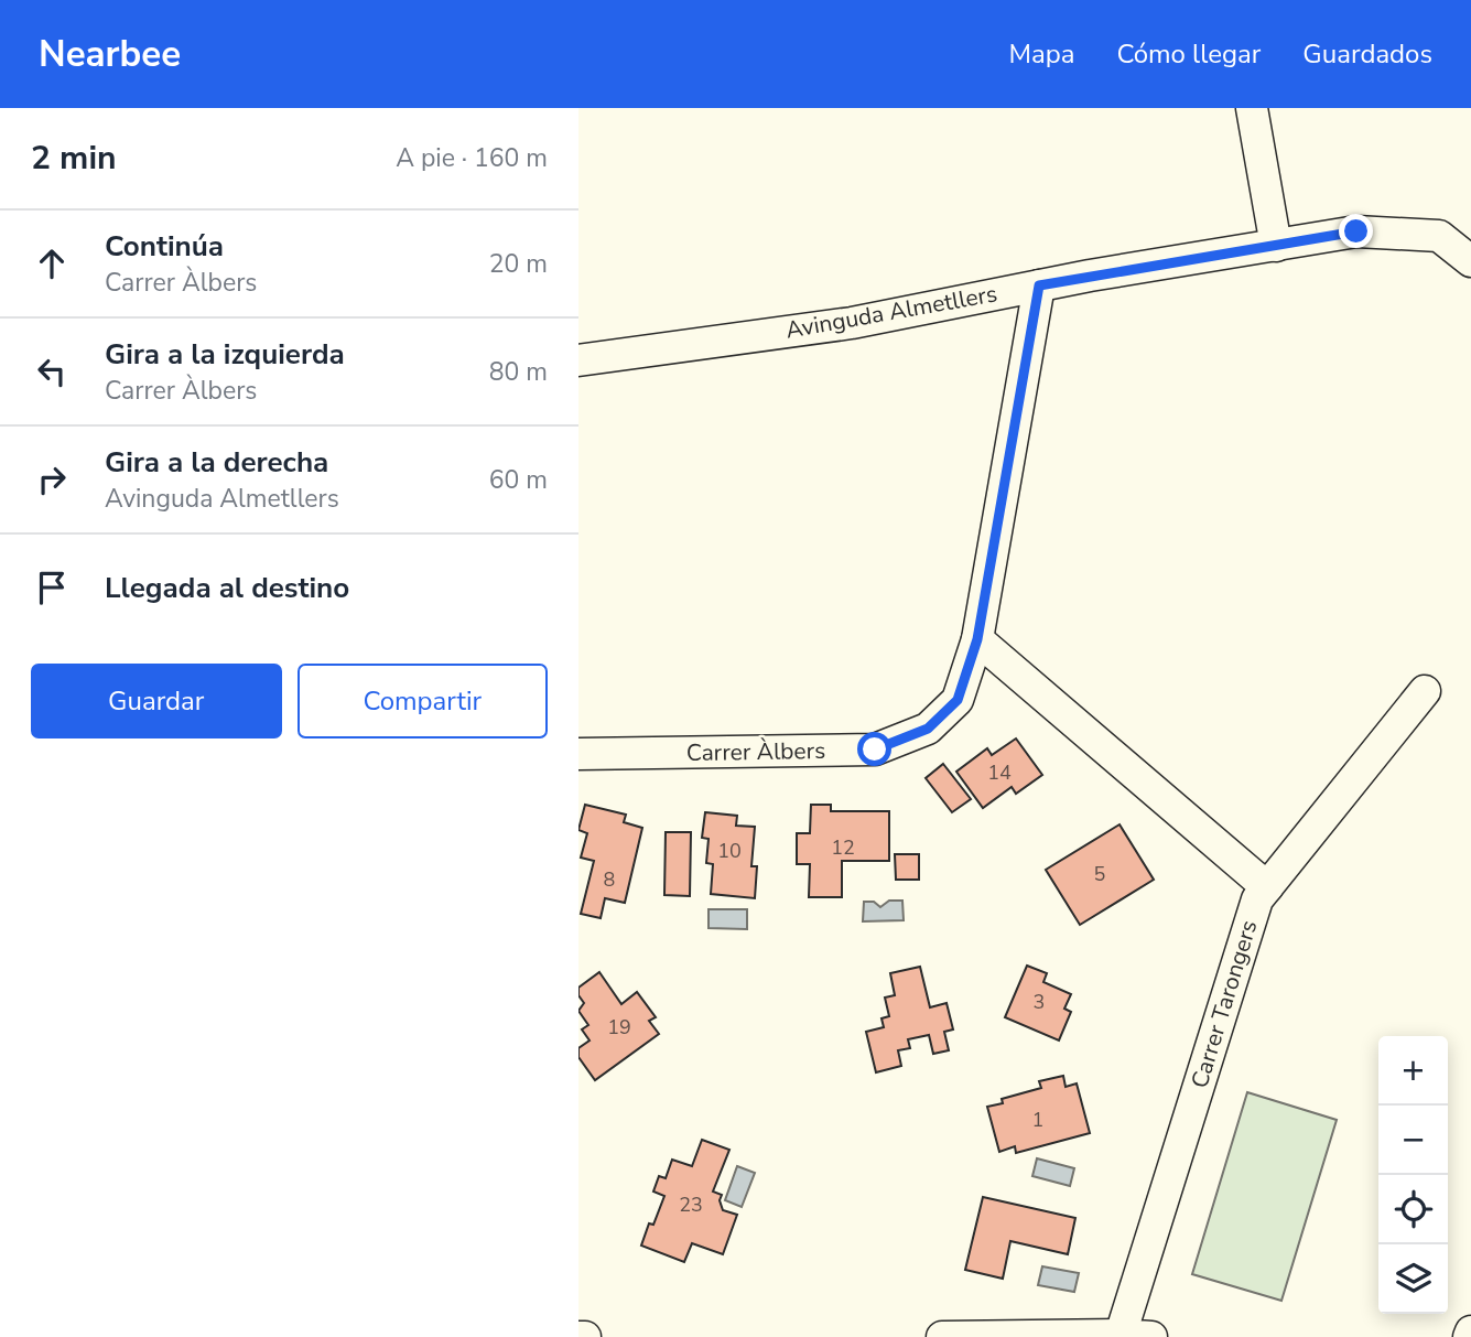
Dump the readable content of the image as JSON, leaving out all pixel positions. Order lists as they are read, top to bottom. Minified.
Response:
{"streets":{"street":["Avinguda Almetllers","Carrer Àlbers","Carrer Tarongers"]},"crossings":[["Avinguda Almetllers","Carrer Àlbers"]],"house_numbers":["14","12","10","5","8","3","19","1","23"],"page":{"header":"Nearbee","nav":["Mapa","Cómo llegar","Guardados"],"heading":["2 min","A pie · 160 m"],"list":[["Continúa","Carrer Àlbers","20 m"],["Gira a la izquierda","Carrer Àlbers","80 m"],["Gira a la derecha","Avinguda Almetllers","60 m"],"Llegada al destino"],"buttons":["Guardar","Compartir"],"map_buttons":["+","−"]}}
